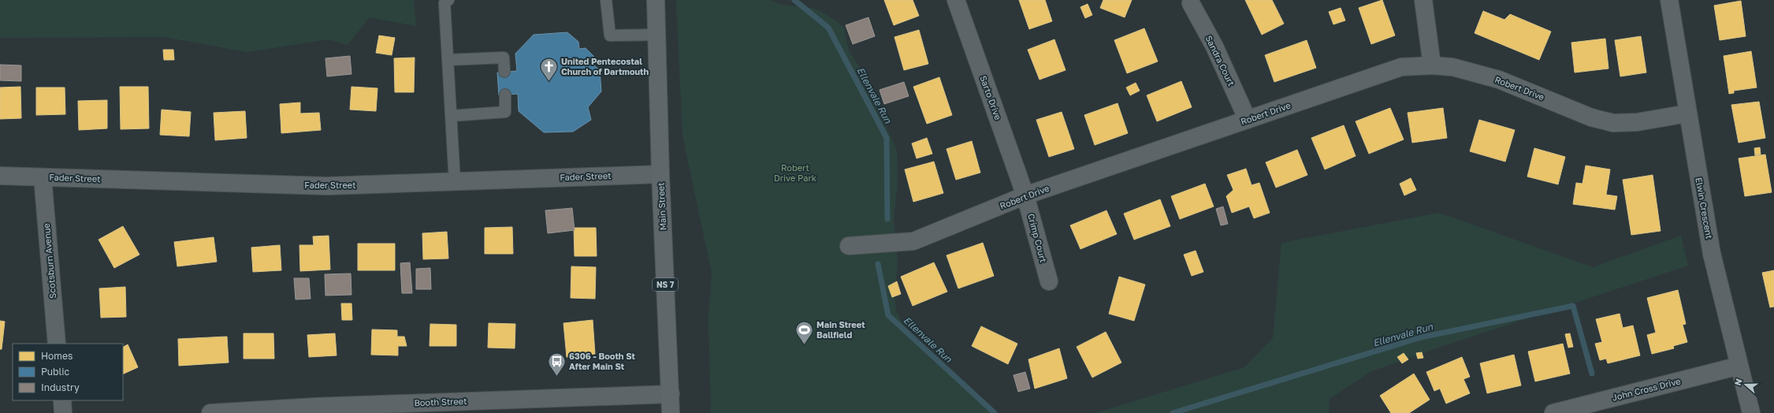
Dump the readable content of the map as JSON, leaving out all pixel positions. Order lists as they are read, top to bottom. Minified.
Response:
{"streets":{"main road":["Main Street","NS 7"],"street":["Sandra Court","Robert Drive","Sarto Drive","Fader Street","Elwin Crescent","Crimp Court","Scotsburn Avenue","John Cross Drive","Booth Street"]},"crossings":[["Sandra Court","Robert Drive"],["Robert Drive","Sarto Drive"],["Robert Drive","Elwin Crescent"],["Robert Drive","Crimp Court"],["Sarto Drive","Crimp Court"],["Fader Street","Main Street"],["Fader Street","Scotsburn Avenue"],["Main Street","Booth Street"],["Elwin Crescent","John Cross Drive"]],"water":["Ellenvale Run"],"parks":["Robert Drive Park"],"places":{"church":["United Pentecostal Church of Dartmouth"],"sports":["Main Street Ballfield"],"bus stop":["6306 - Booth St After Main St"]},"legend":["Homes","Public","Industry"],"north":"left"}
